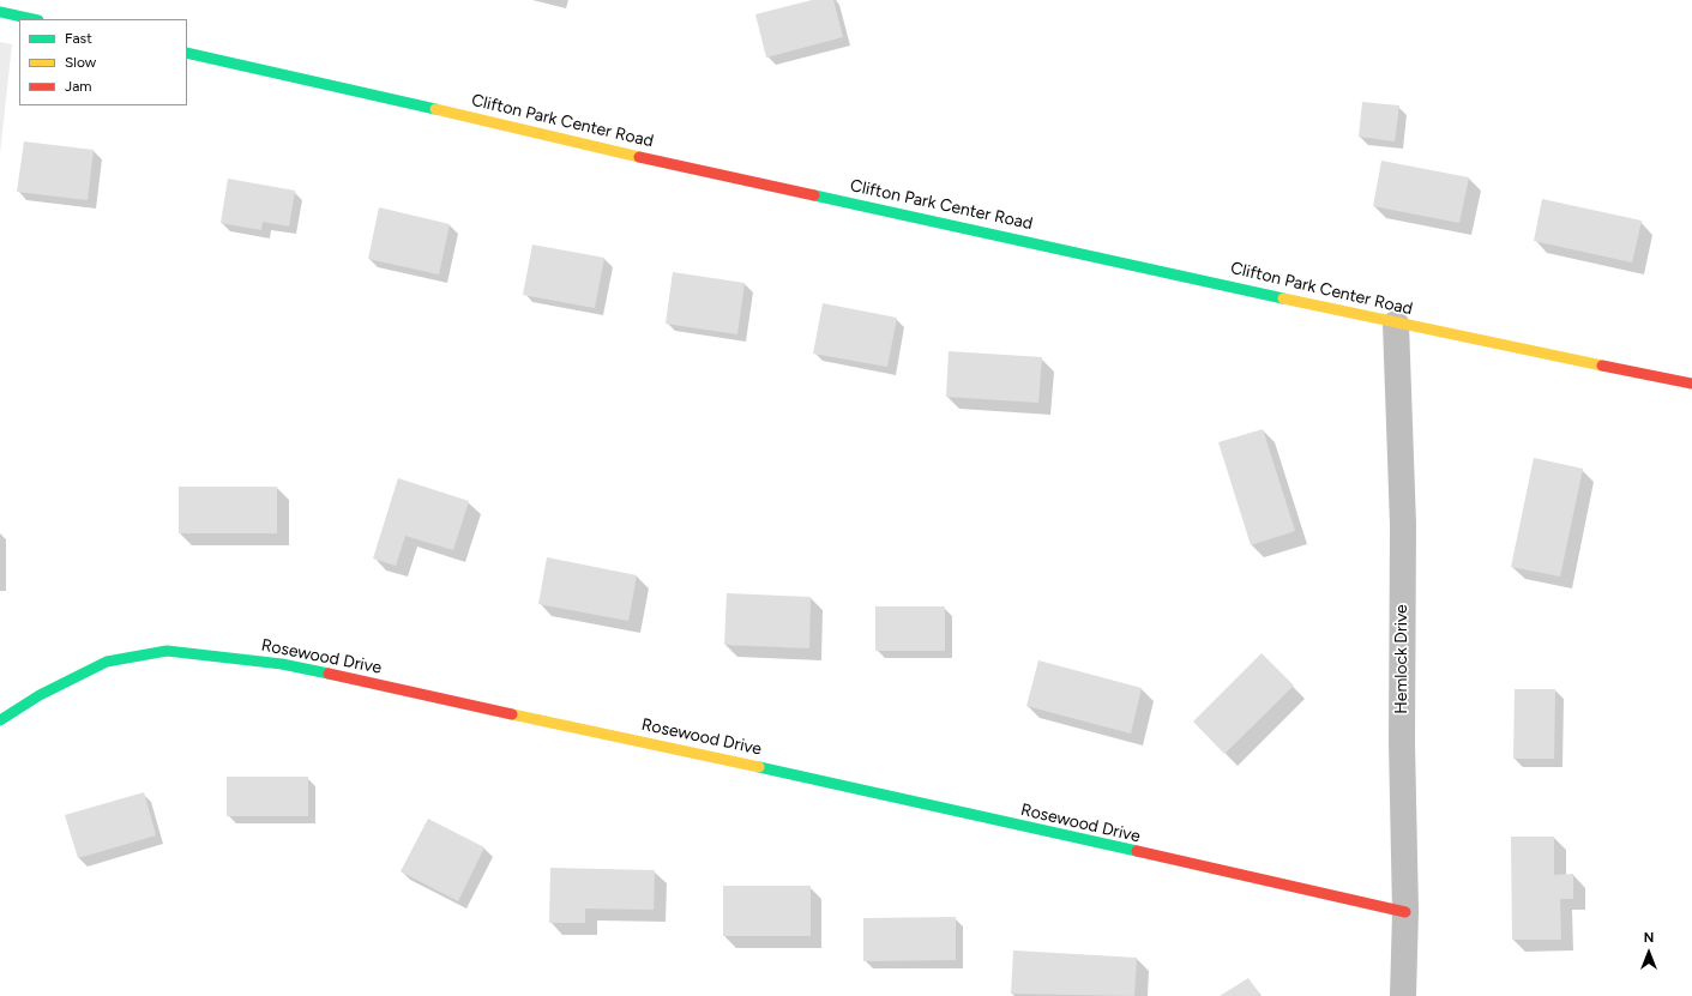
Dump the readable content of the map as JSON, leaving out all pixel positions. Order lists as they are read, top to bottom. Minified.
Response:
{"streets":{"street":["Clifton Park Center Road","Rosewood Drive","Hemlock Drive"]},"crossings":[["Clifton Park Center Road","Hemlock Drive"],["Rosewood Drive","Hemlock Drive"]],"legend":["Fast","Slow","Jam"],"north":"top"}
